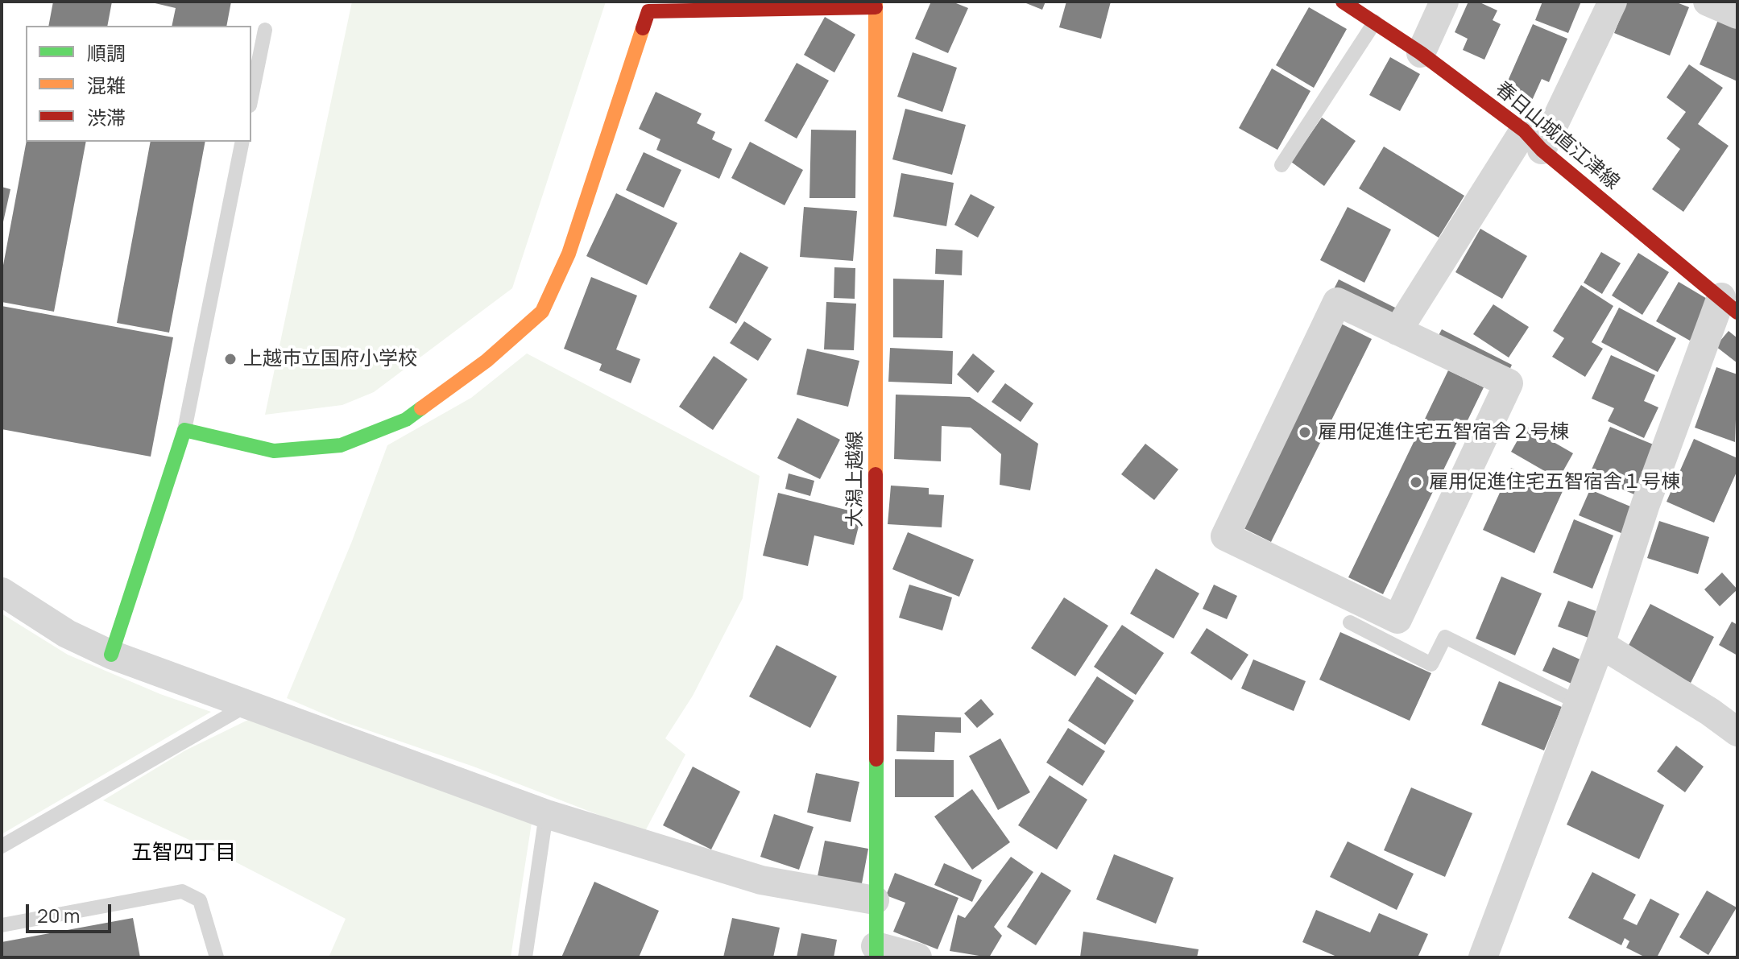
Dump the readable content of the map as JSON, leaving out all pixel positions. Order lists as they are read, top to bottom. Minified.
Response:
{"streets":{"main road":["春日山城直江津線","大潟上越線"]},"districts":["五智四丁目"],"places":["上越市立国府小学校","雇用促進住宅五智宿舎２号棟","雇用促進住宅五智宿舎１号棟"],"legend":["順調","混雑","渋滞"],"scale_bar":"20 m"}
